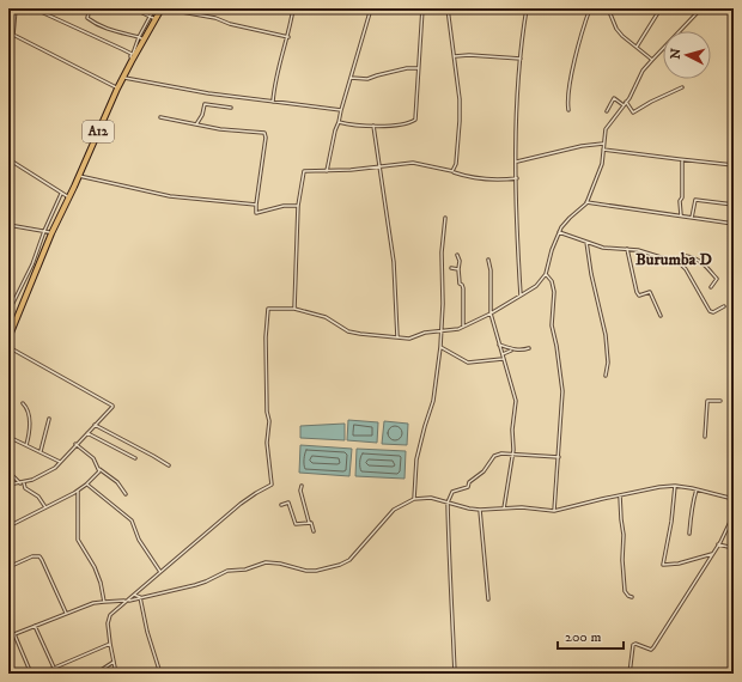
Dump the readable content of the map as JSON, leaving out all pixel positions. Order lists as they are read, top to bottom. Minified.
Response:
{"streets":{"highway":["A12"]},"districts":["Burumba D"],"scale_bar":"200 m","north":"left"}
